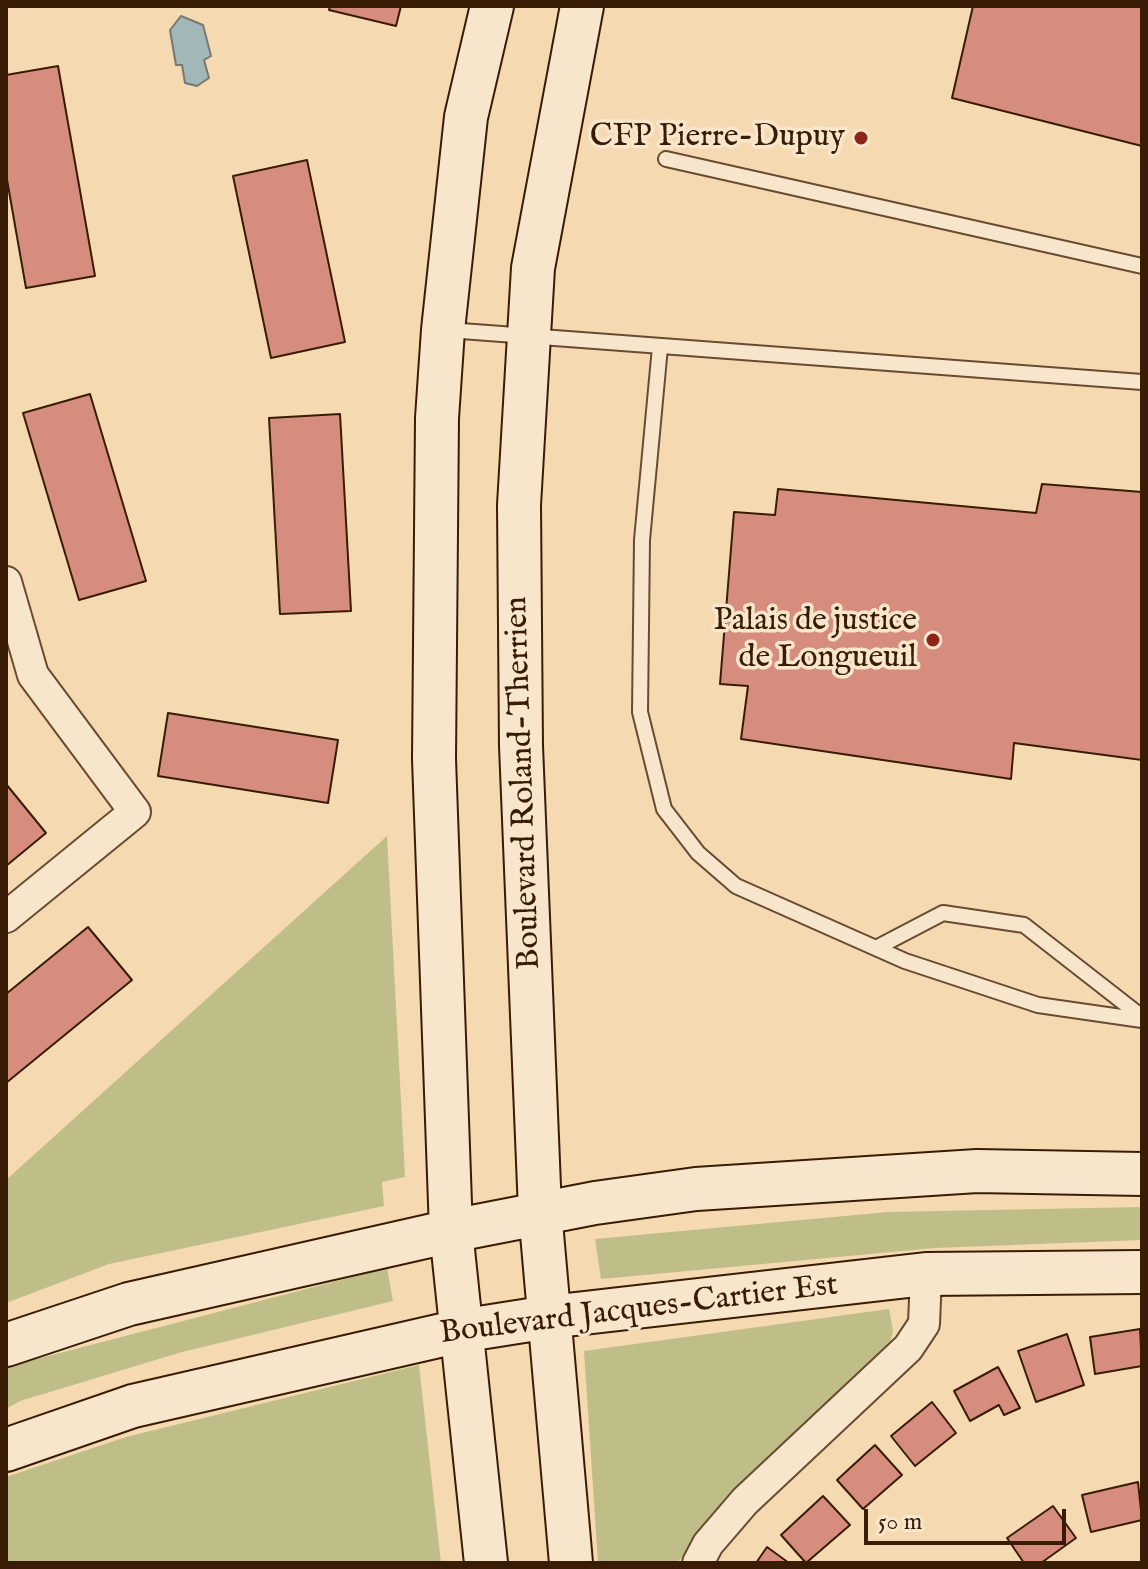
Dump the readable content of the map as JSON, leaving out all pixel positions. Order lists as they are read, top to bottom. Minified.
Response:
{"streets":{"main road":["Boulevard Roland-Therrien","Boulevard Jacques-Cartier Est"]},"crossings":[["Boulevard Roland-Therrien","Boulevard Jacques-Cartier Est"]],"places":["CFP Pierre-Dupuy","Palais de justice de Longueuil"],"scale_bar":"50 m"}
